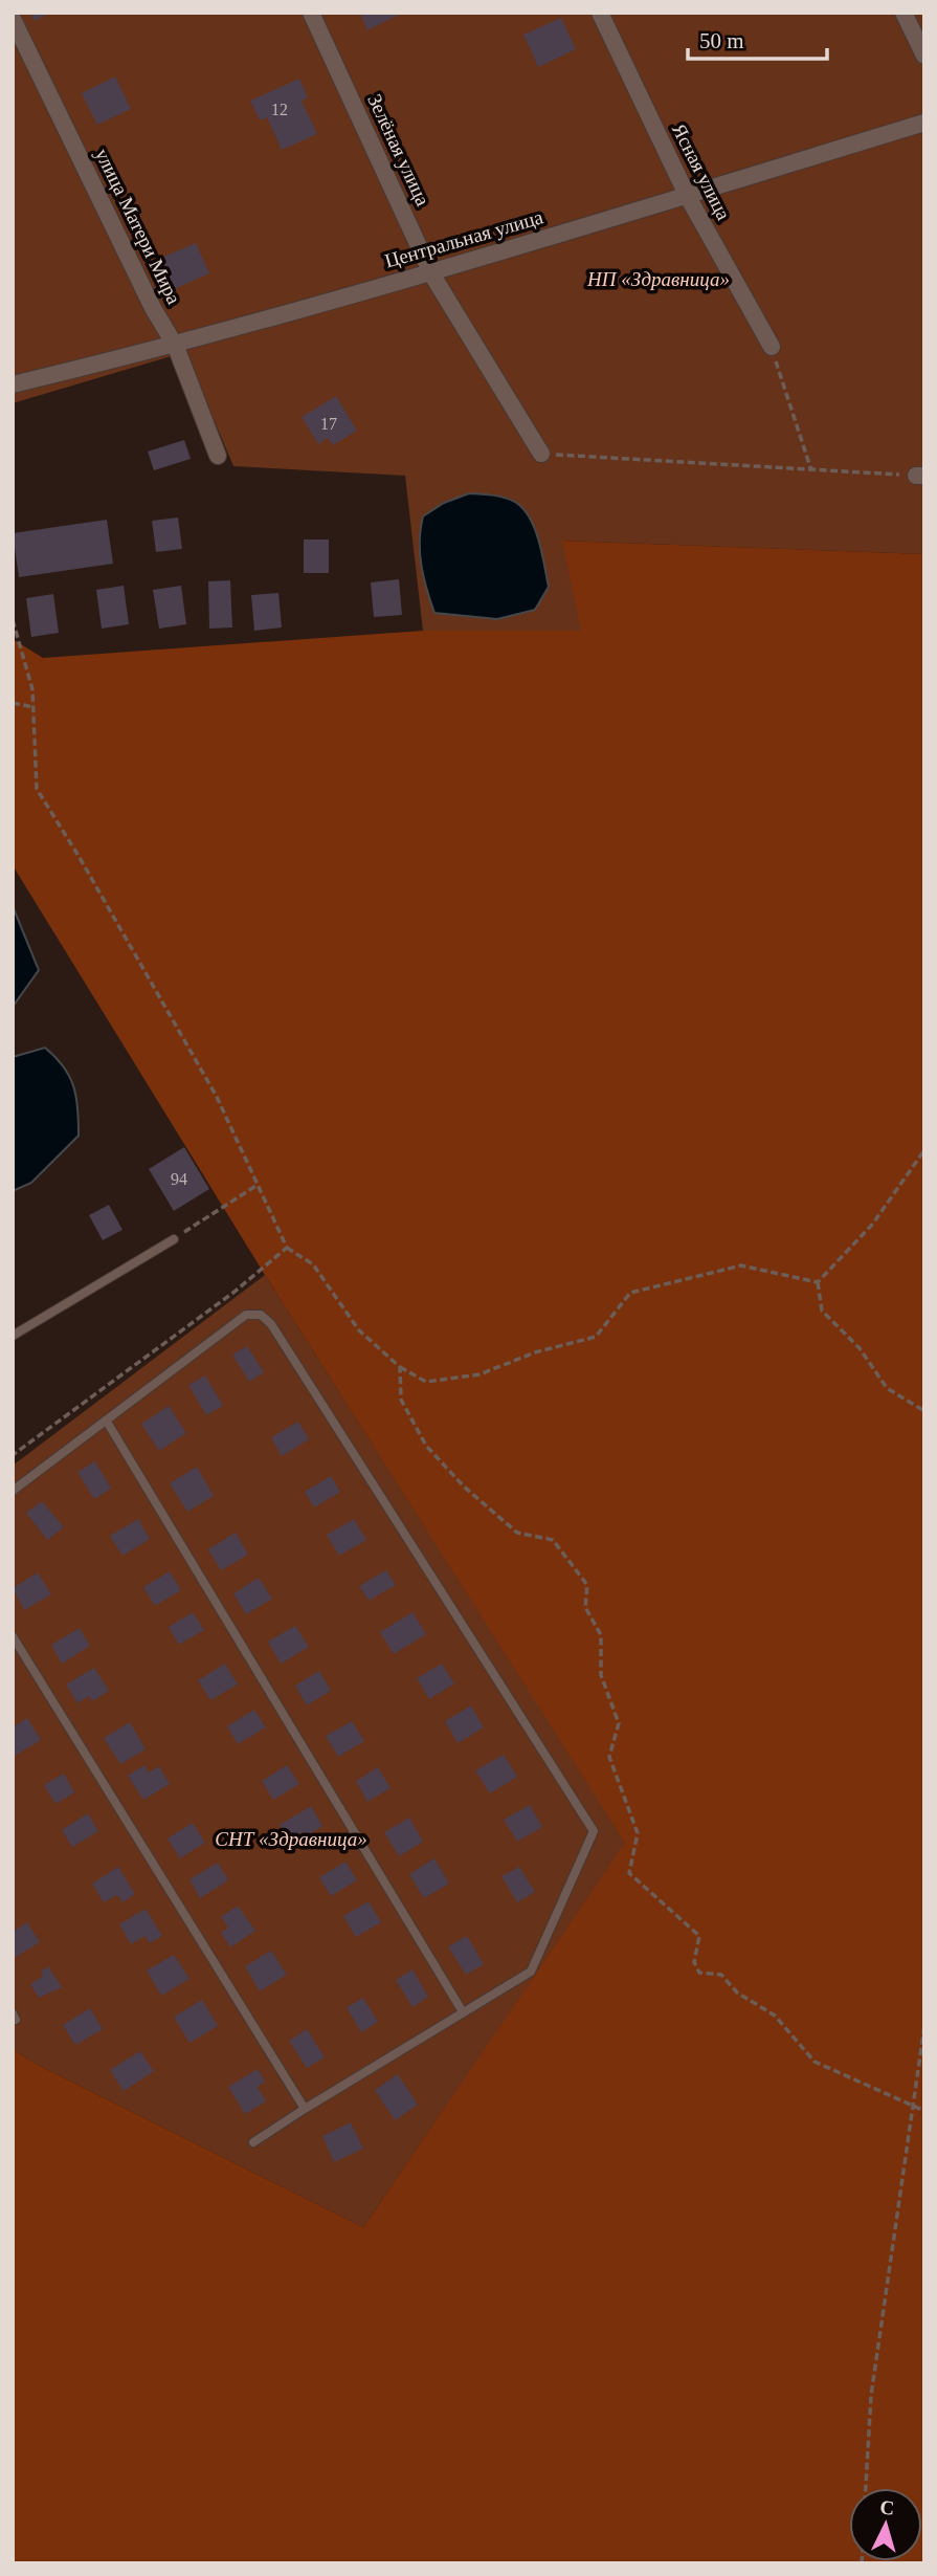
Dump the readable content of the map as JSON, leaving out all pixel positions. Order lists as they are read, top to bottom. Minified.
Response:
{"streets":{"street":["Зелёная улица","Ясная улица","улица Матери Мира","Центральная улица"]},"crossings":[["Зелёная улица","Центральная улица"],["Ясная улица","Центральная улица"],["улица Матери Мира","Центральная улица"]],"parks":["НП «Здравница»","СНТ «Здравница»"],"house_numbers":["12","17","94"],"scale_bar":"50 m","north":"top"}
